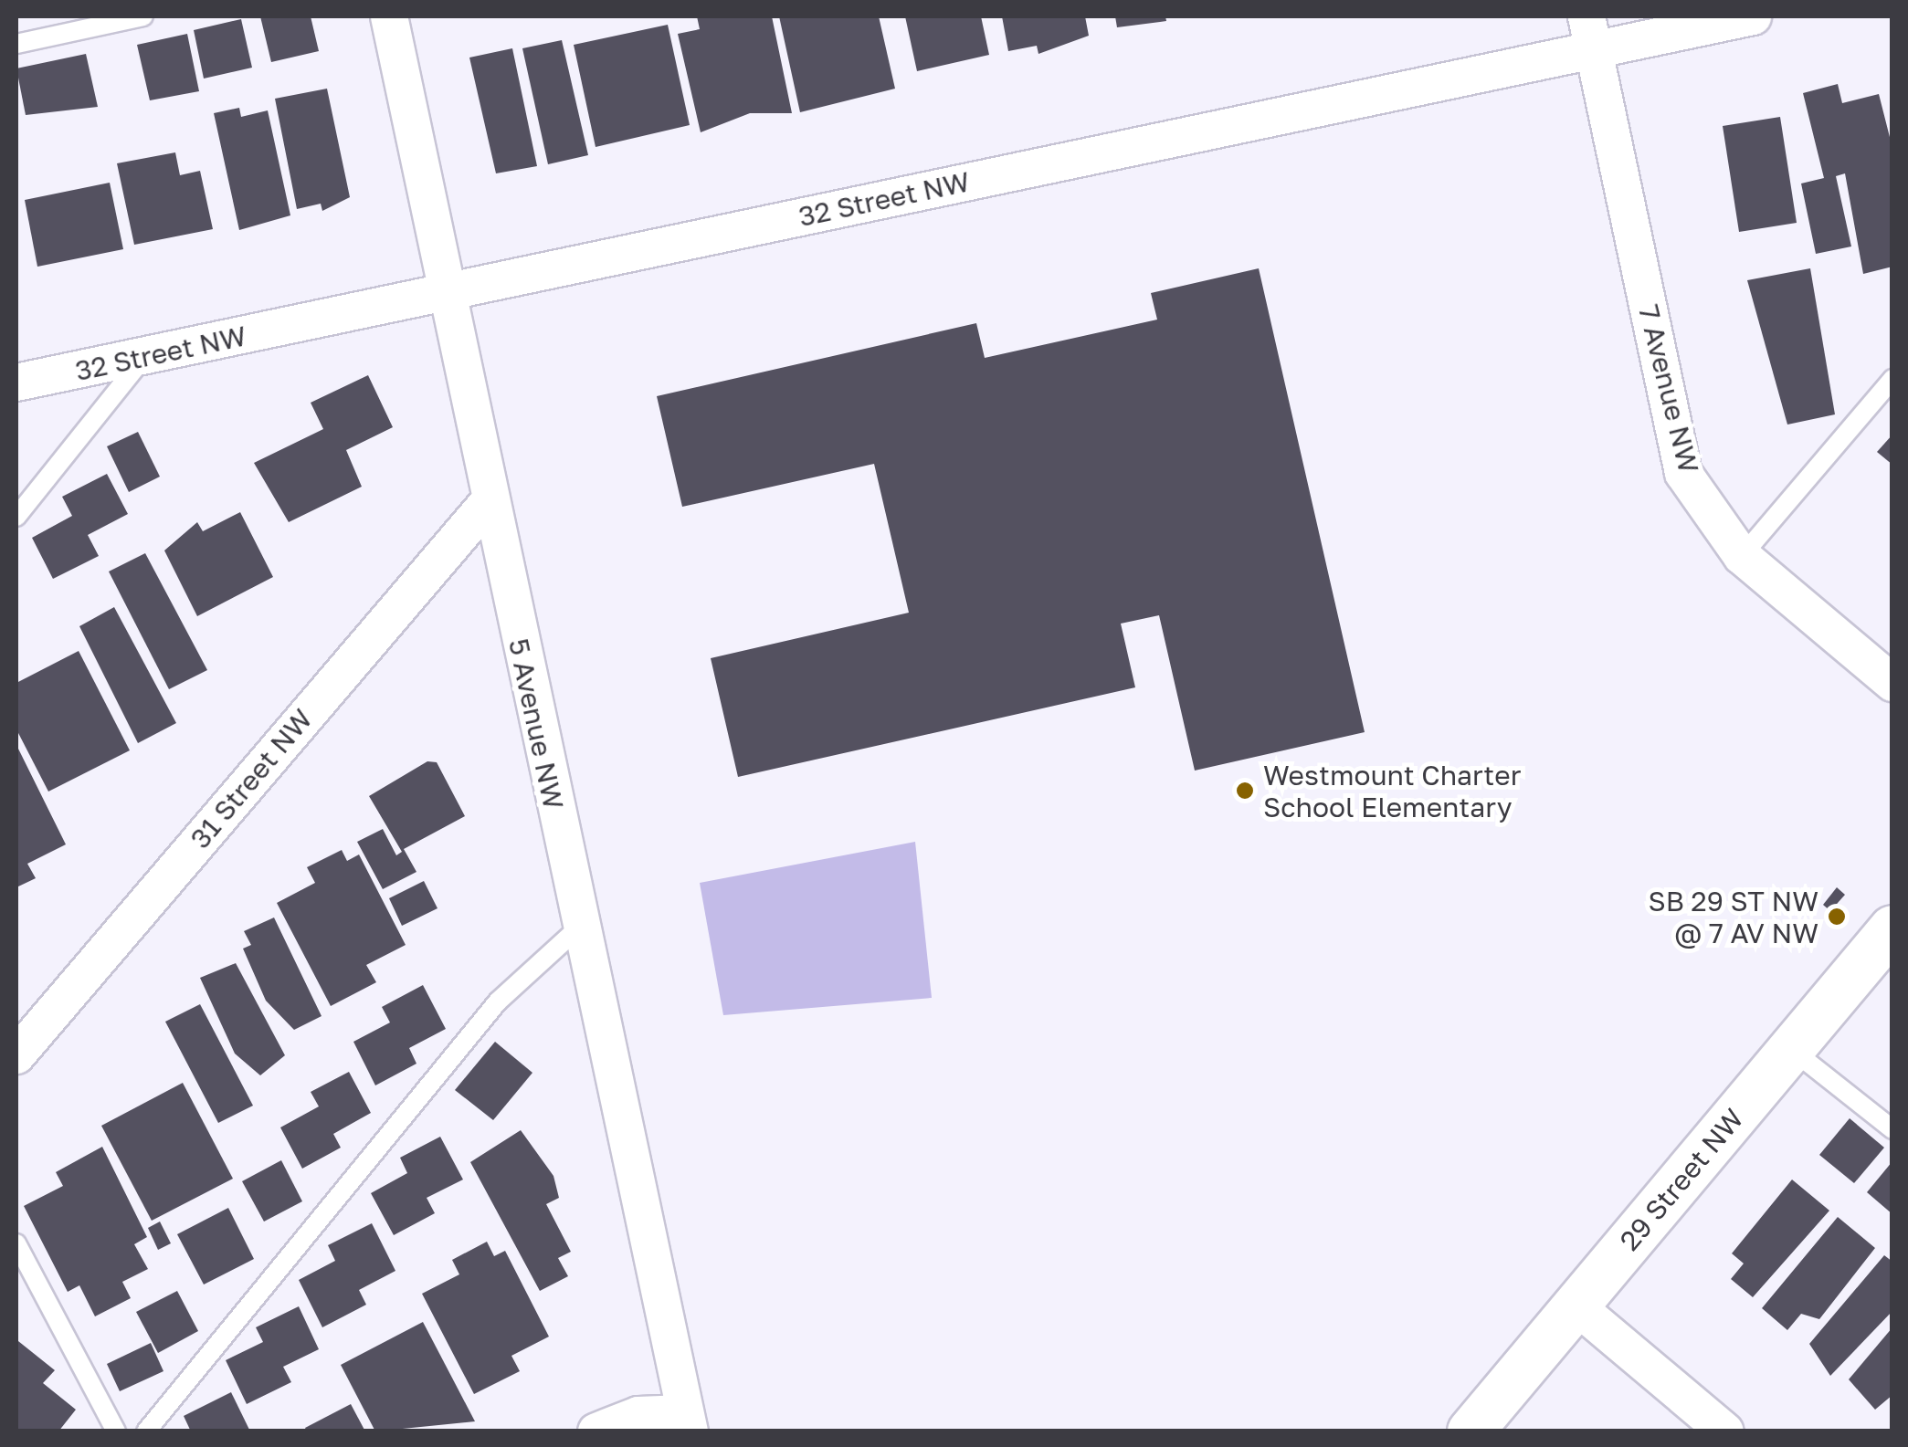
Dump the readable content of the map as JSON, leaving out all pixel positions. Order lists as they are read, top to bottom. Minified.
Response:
{"streets":{"street":["32 Street NW","7 Avenue NW","5 Avenue NW","31 Street NW","29 Street NW"]},"crossings":[["32 Street NW","7 Avenue NW"],["32 Street NW","5 Avenue NW"],["5 Avenue NW","31 Street NW"]],"places":["Westmount Charter School Elementary","SB 29 ST NW @ 7 AV NW"]}
